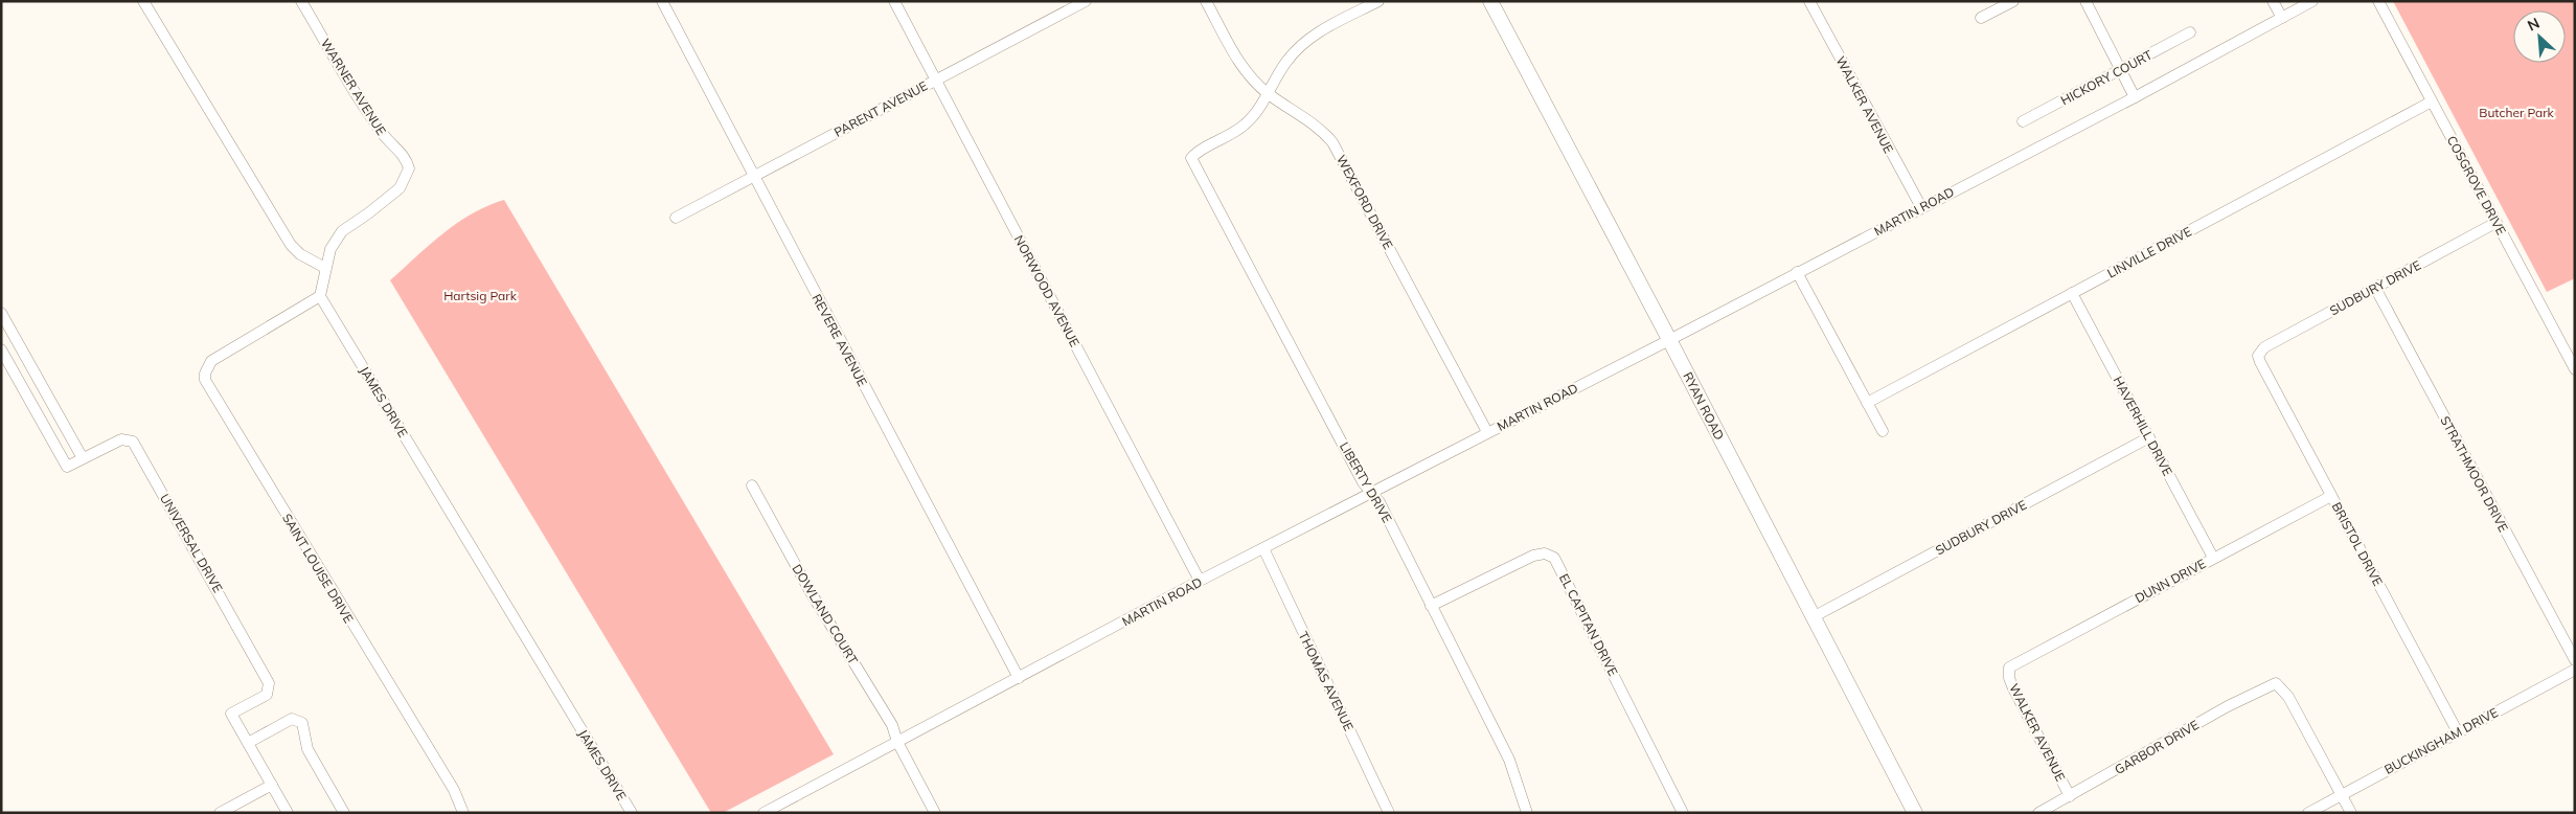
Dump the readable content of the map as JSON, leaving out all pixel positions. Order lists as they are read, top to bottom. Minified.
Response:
{"streets":{"main road":["RYAN ROAD"],"street":["HICKORY COURT","WARNER AVENUE","WALKER AVENUE","PARENT AVENUE","COSGROVE DRIVE","WEXFORD DRIVE","MARTIN ROAD","LINVILLE DRIVE","SUDBURY DRIVE","NORWOOD AVENUE","REVERE AVENUE","JAMES DRIVE","HAVERHILL DRIVE","STRATHMOOR DRIVE","LIBERTY DRIVE","UNIVERSAL DRIVE","BRISTOL DRIVE","SAINT LOUISE DRIVE","DUNN DRIVE","DOWLAND COURT","EL CAPITAN DRIVE","THOMAS AVENUE","BUCKINGHAM DRIVE","GARBOR DRIVE"]},"crossings":[["WALKER AVENUE","MARTIN ROAD"],["WALKER AVENUE","DUNN DRIVE"],["WALKER AVENUE","GARBOR DRIVE"],["PARENT AVENUE","NORWOOD AVENUE"],["PARENT AVENUE","REVERE AVENUE"],["COSGROVE DRIVE","LINVILLE DRIVE"],["COSGROVE DRIVE","SUDBURY DRIVE"],["WEXFORD DRIVE","MARTIN ROAD"],["WEXFORD DRIVE","LIBERTY DRIVE"],["MARTIN ROAD","NORWOOD AVENUE"],["MARTIN ROAD","REVERE AVENUE"],["MARTIN ROAD","RYAN ROAD"],["MARTIN ROAD","LIBERTY DRIVE"],["MARTIN ROAD","DOWLAND COURT"],["MARTIN ROAD","THOMAS AVENUE"],["LINVILLE DRIVE","HAVERHILL DRIVE"],["SUDBURY DRIVE","RYAN ROAD"],["SUDBURY DRIVE","HAVERHILL DRIVE"],["SUDBURY DRIVE","STRATHMOOR DRIVE"],["SUDBURY DRIVE","BRISTOL DRIVE"],["JAMES DRIVE","SAINT LOUISE DRIVE"],["HAVERHILL DRIVE","DUNN DRIVE"],["LIBERTY DRIVE","EL CAPITAN DRIVE"],["BRISTOL DRIVE","DUNN DRIVE"],["BRISTOL DRIVE","BUCKINGHAM DRIVE"],["BUCKINGHAM DRIVE","GARBOR DRIVE"]],"parks":["Butcher Park","Hartsig Park"],"north":"top left"}
